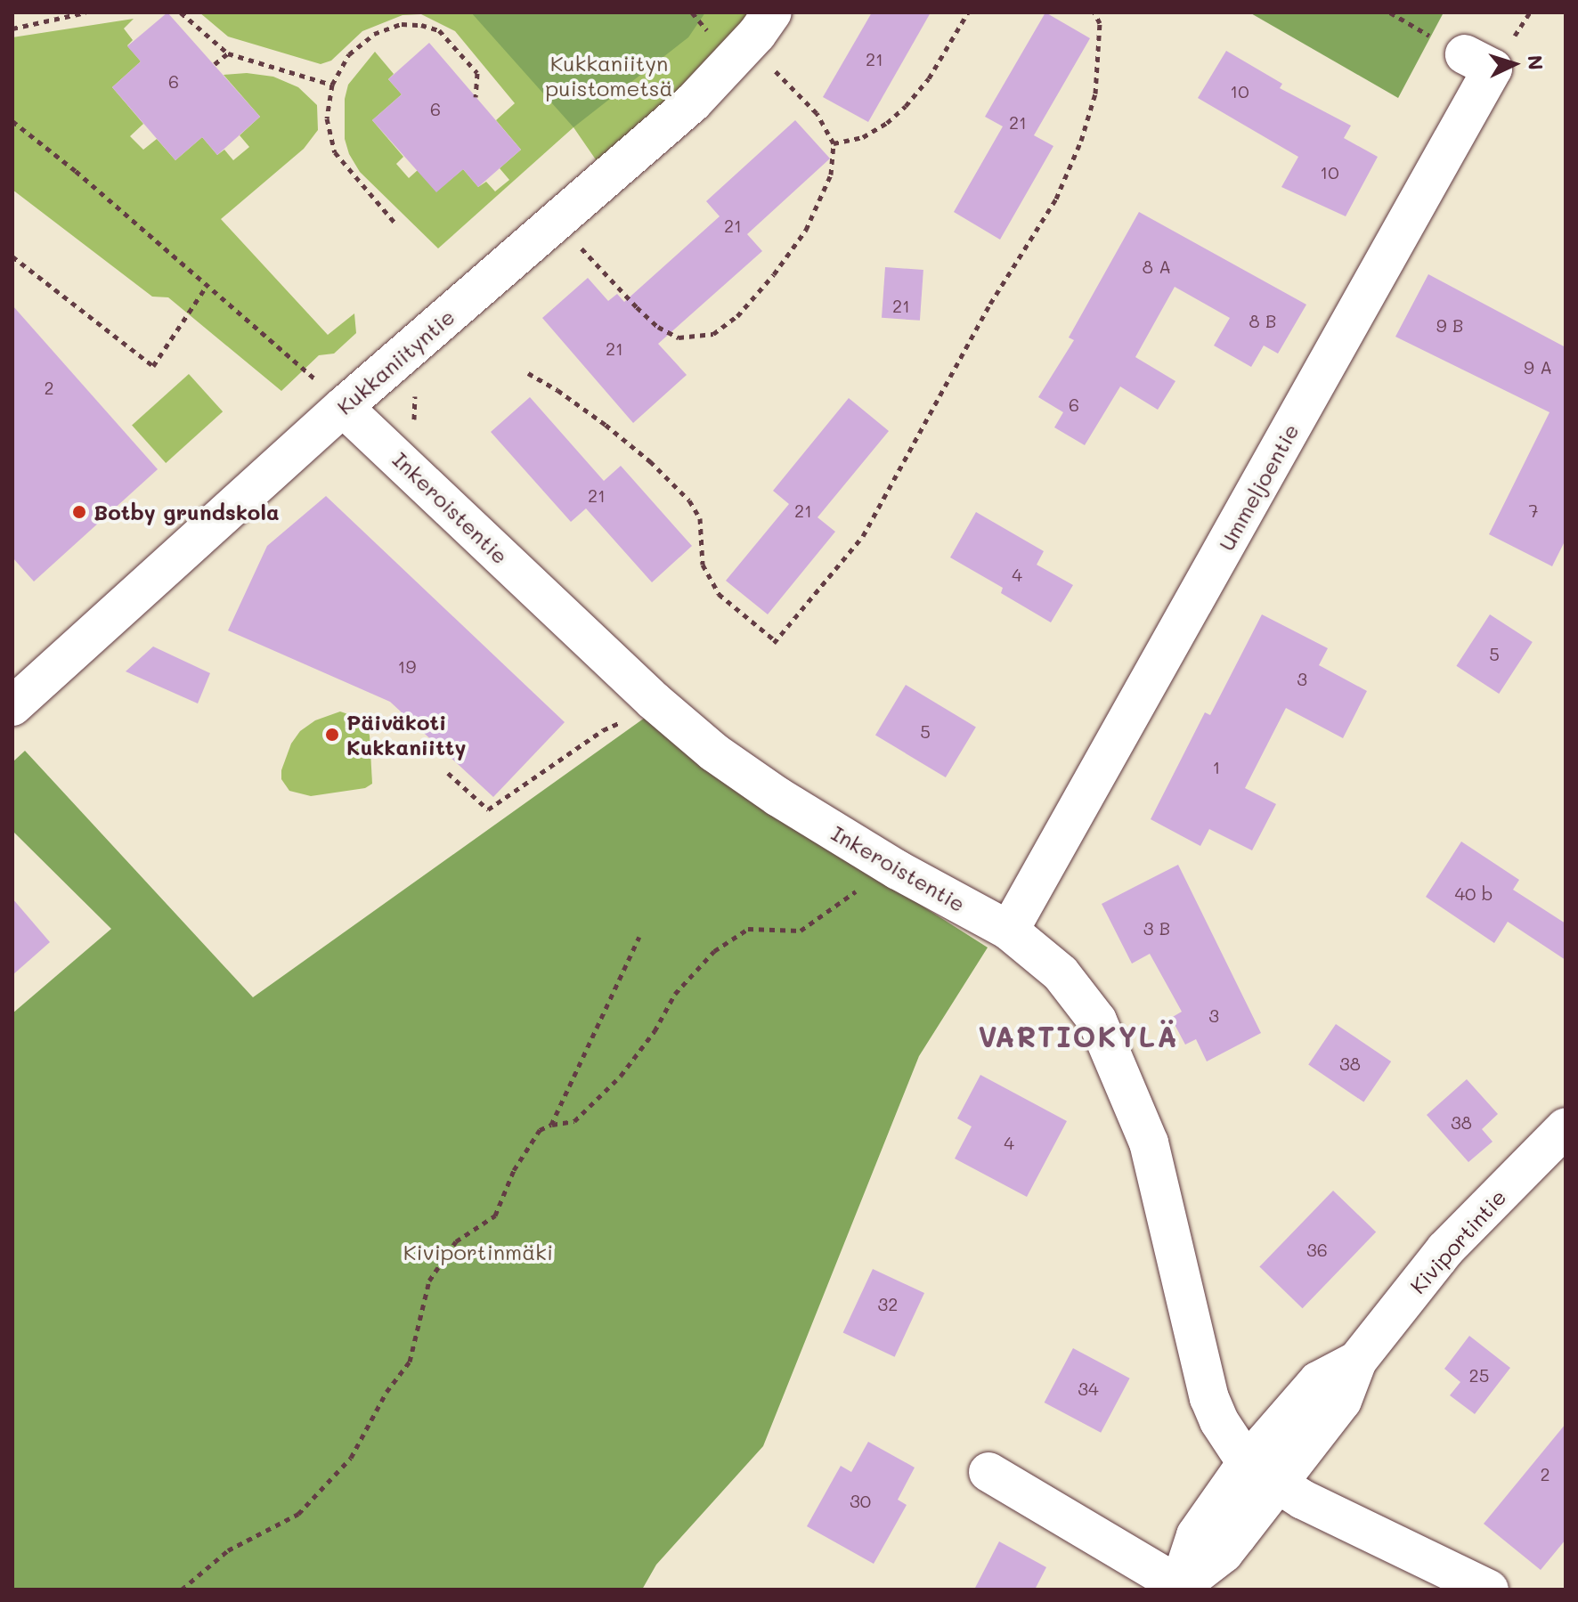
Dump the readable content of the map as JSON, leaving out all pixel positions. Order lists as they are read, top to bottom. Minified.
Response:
{"streets":{"street":["Kukkaniityntie","Ummeljoentie","Inkeroistentie","Kiviportintie"]},"crossings":[["Kukkaniityntie","Inkeroistentie"],["Ummeljoentie","Inkeroistentie"],["Inkeroistentie","Kiviportintie"]],"districts":["VARTIOKYLÄ"],"parks":["Kukkaniityn puistometsä","Kiviportinmäki"],"places":["Botby grundskola","Päiväkoti Kukkaniitty"],"house_numbers":["21","6","10","6","21","10","21","8 A","21","8 B","9 B","21","9 A","2","6","21","21","7","4","5","19","3","5","1","40 b","3 B","3","38","38","4","36","32","25","34","2","30"],"north":"right"}
